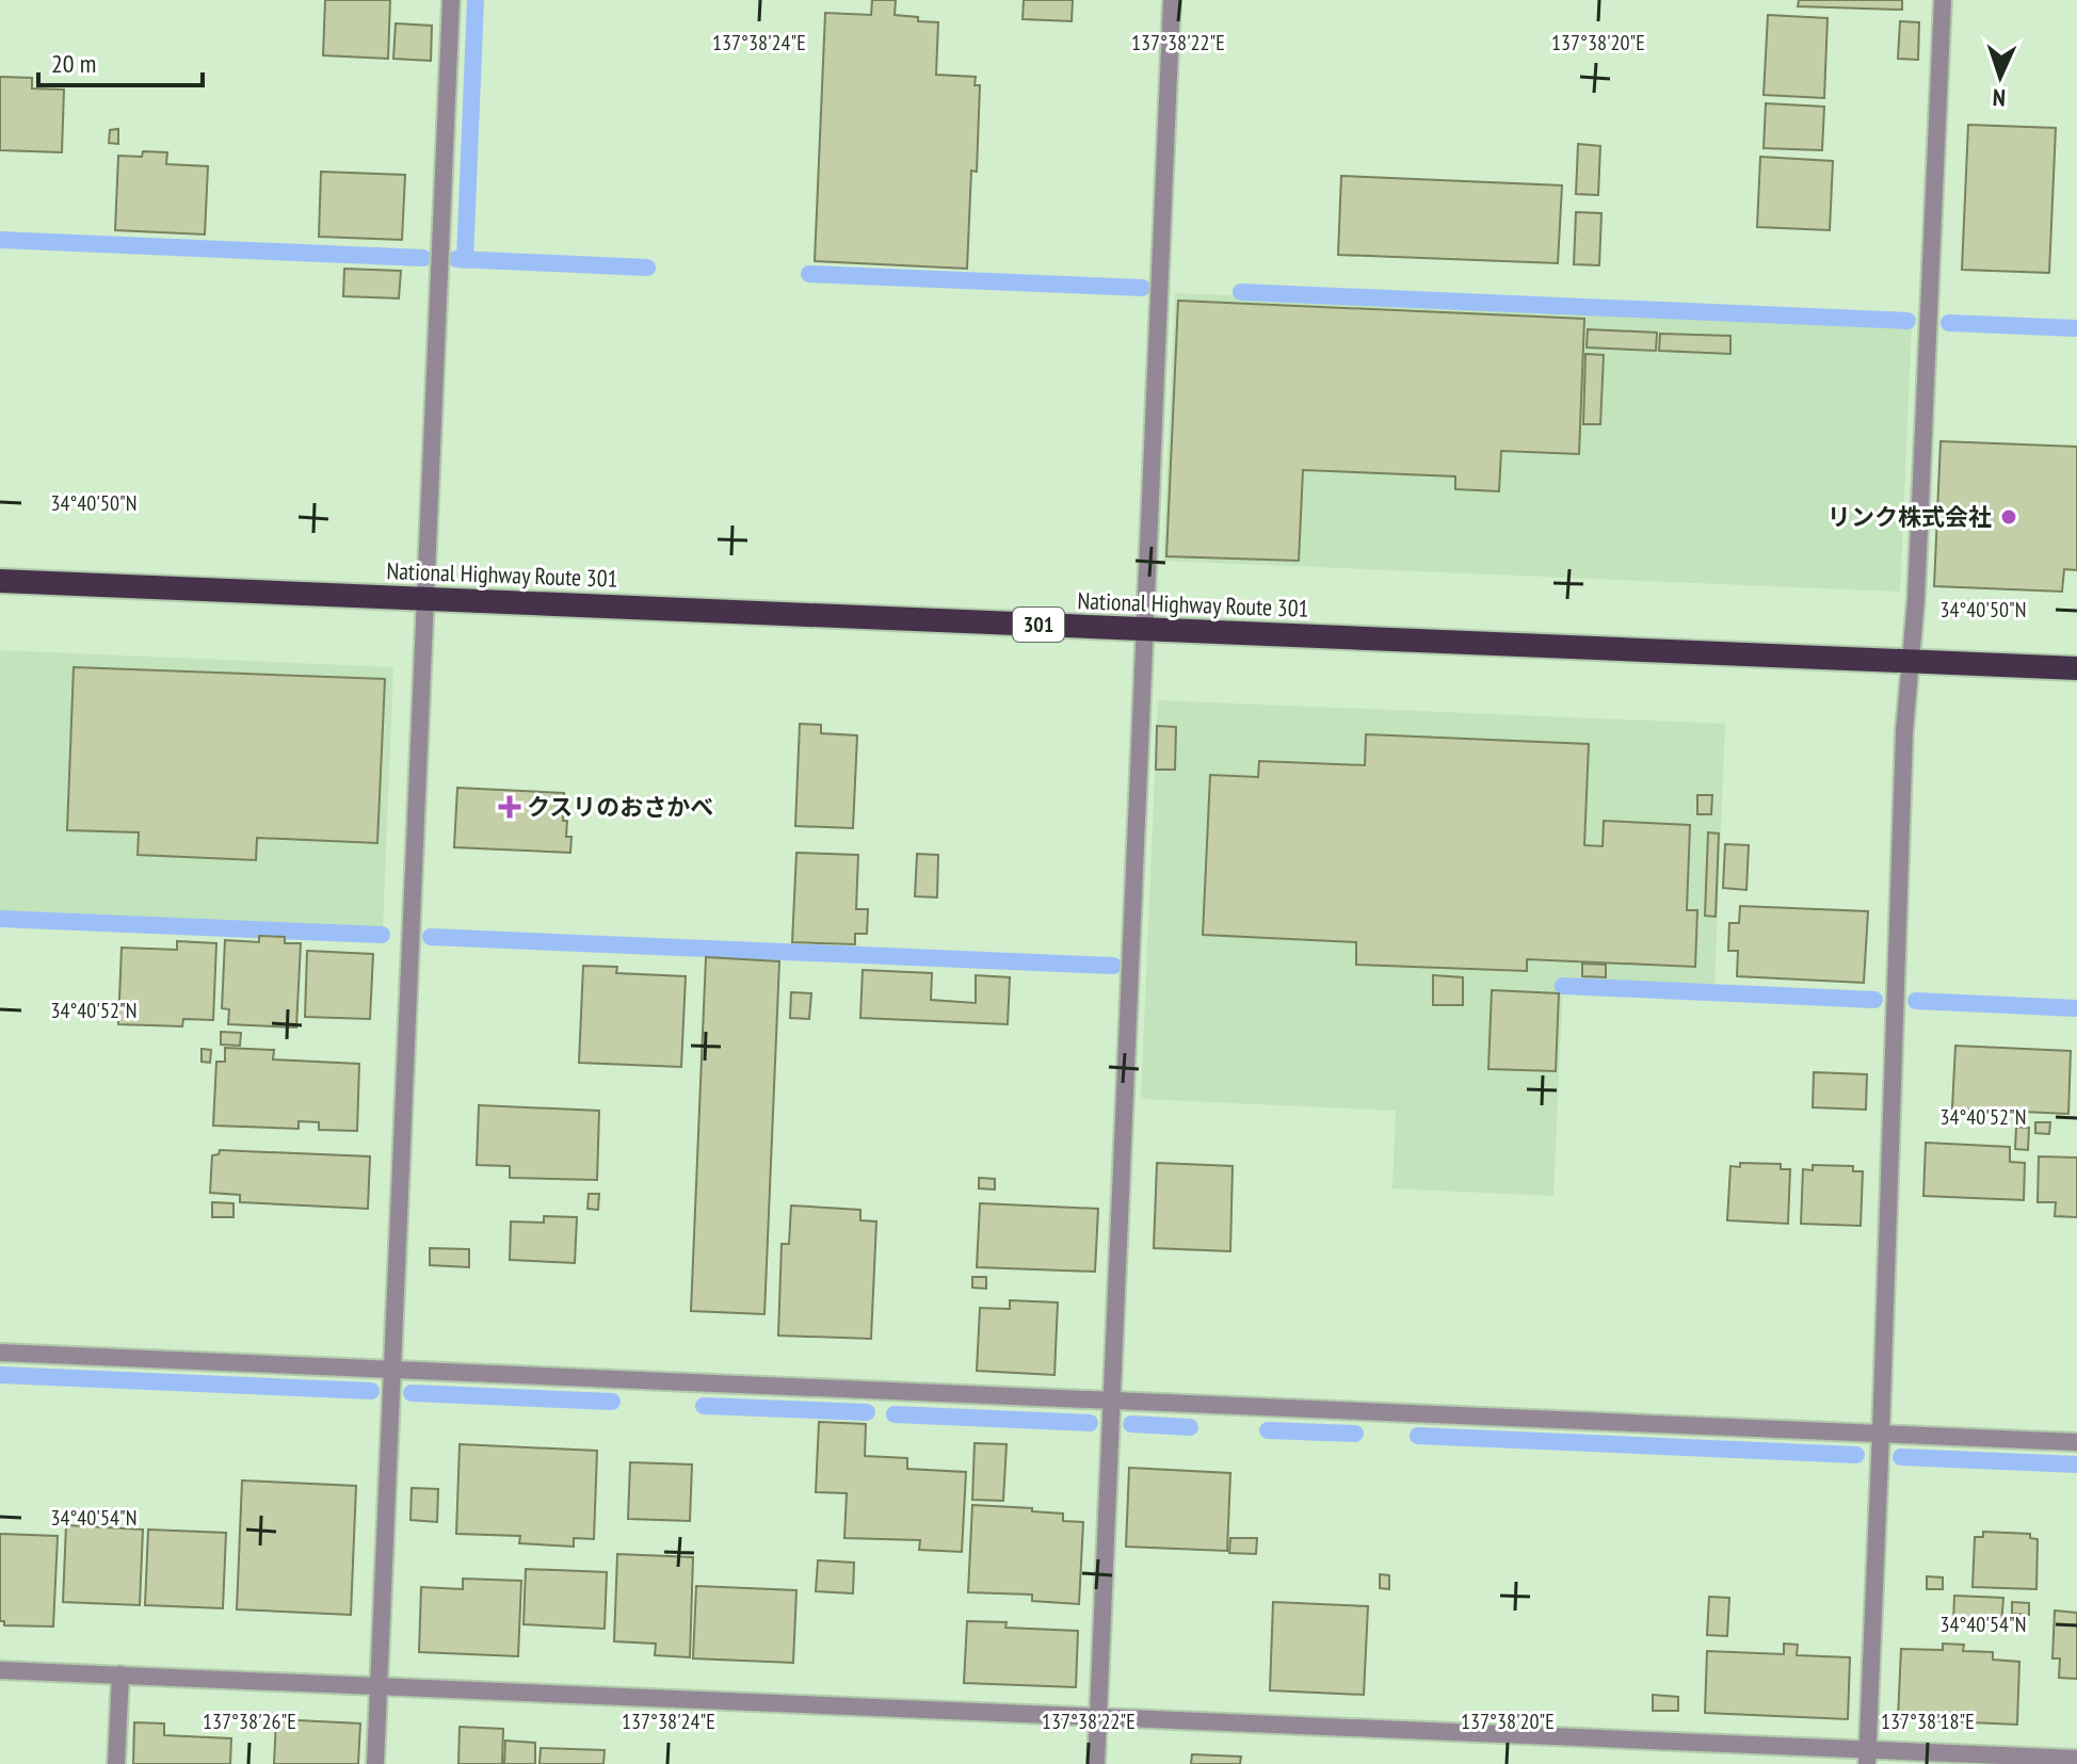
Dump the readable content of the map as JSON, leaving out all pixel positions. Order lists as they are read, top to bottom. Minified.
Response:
{"streets":{"highway":["National Highway Route 301","301"]},"places":{"other":["リンク株式会社"],"health":["クスリのおさかべ"]},"scale_bar":"20 m","north":"bottom","coordinates":["137°38'24\"E","137°38'22\"E","137°38'20\"E","34°40'50\"N","34°40'52\"N","34°40'54\"N","137°38'26\"E","137°38'18\"E"]}
